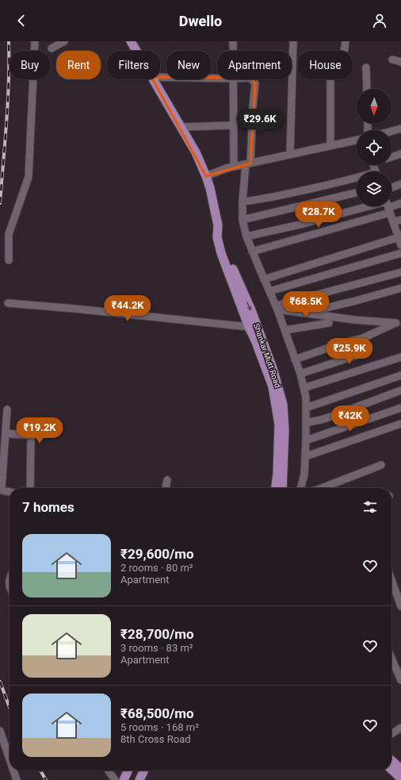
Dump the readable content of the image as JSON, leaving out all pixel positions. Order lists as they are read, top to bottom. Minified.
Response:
{"streets":{"main road":["Shankar Mutt Road"]},"north":"bottom","page":{"header":"Dwello","chip":["Buy","Rent","Filters","New","Apartment","House"],"price":["₹29.6K","₹28.7K","₹68.5K","₹44.2K","₹25.9K","₹42K","₹19.2K"],"heading":"7 homes","list":[{"name":"₹29,600/mo","note":"2 rooms · 80 m² · Apartment"},{"name":"₹28,700/mo","note":"3 rooms · 83 m² · Apartment"},{"name":"₹68,500/mo","note":"5 rooms · 168 m² · 8th Cross Road"}]}}
